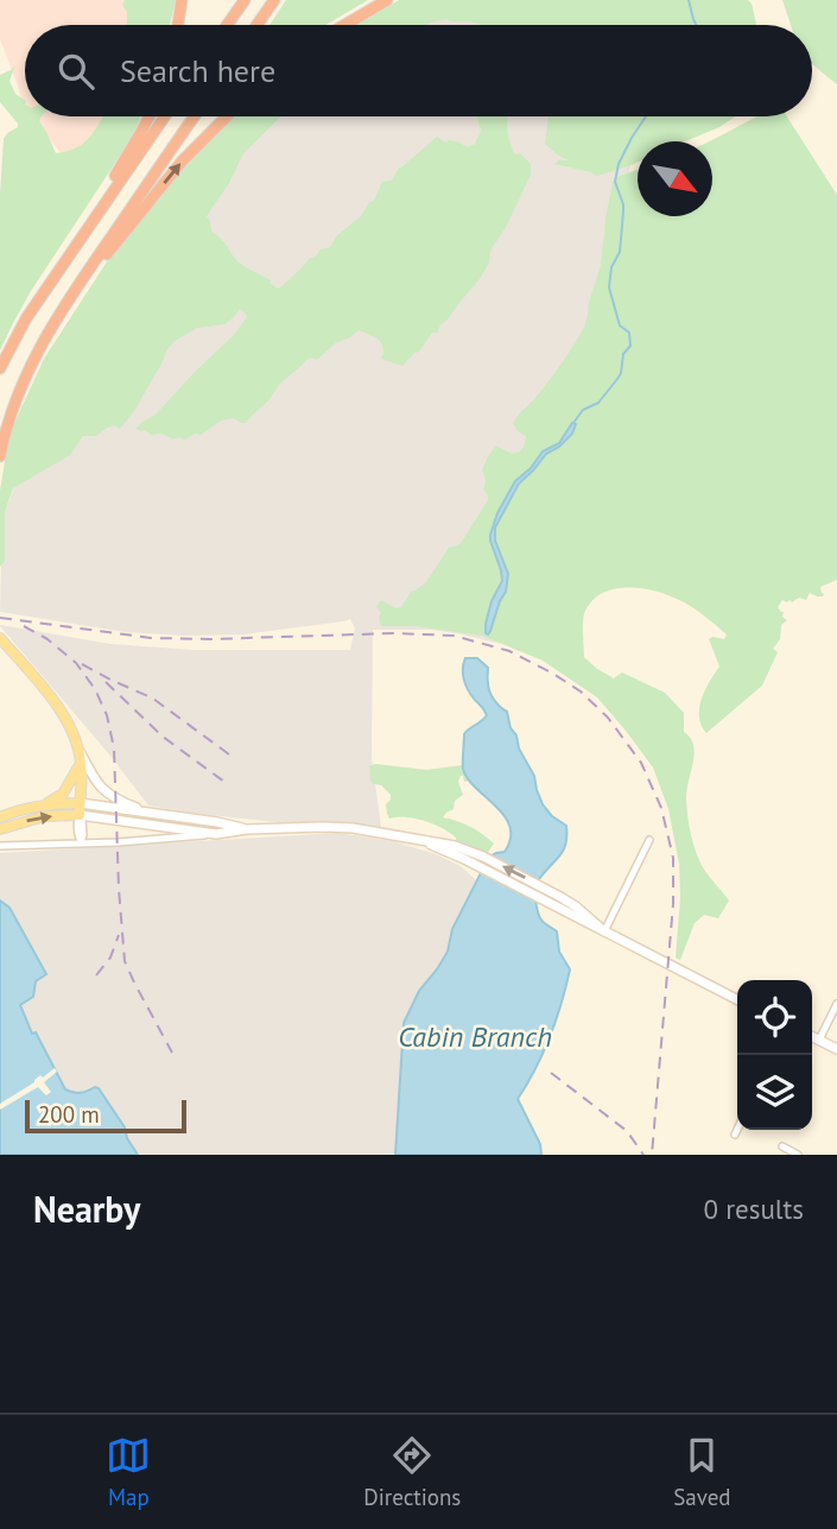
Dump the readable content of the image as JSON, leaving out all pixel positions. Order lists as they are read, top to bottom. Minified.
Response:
{"water":["Cabin Branch"],"scale_bar":"200 m","north":"bottom right","page":{"search":"Search here","scale":"200 m","heading":["Nearby","0 results"],"nav":["Map","Directions","Saved"]}}
